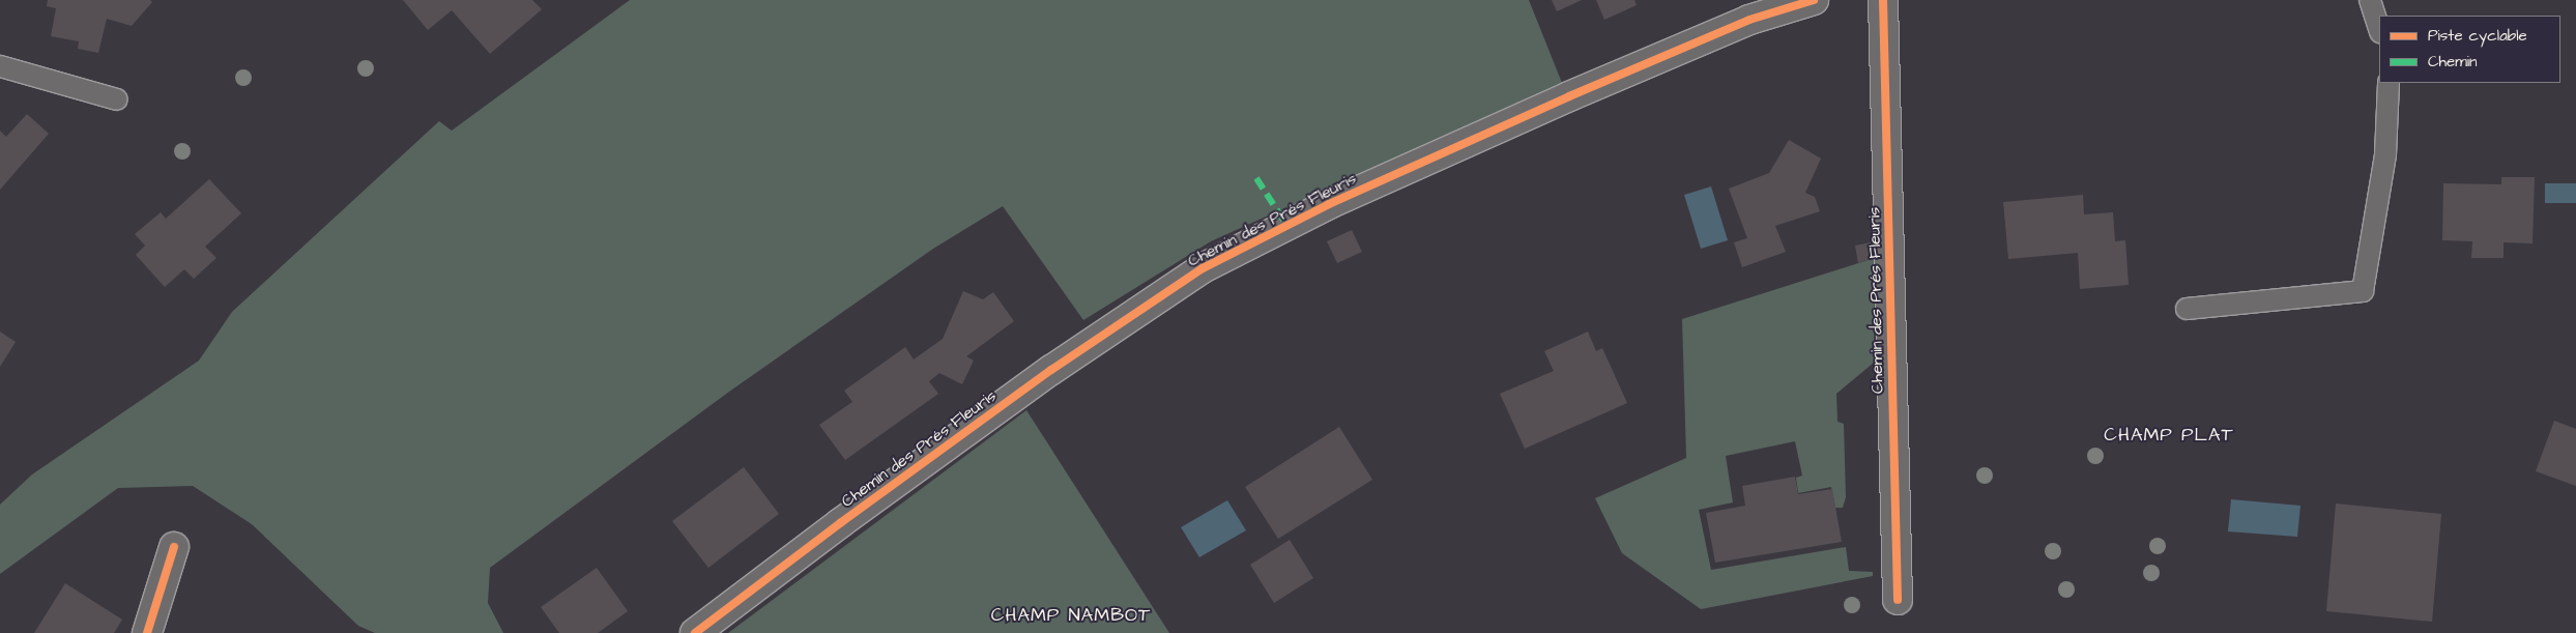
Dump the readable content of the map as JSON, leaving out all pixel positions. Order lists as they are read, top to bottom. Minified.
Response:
{"streets":{"street":["Chemin des Prés Fleuris"]},"districts":["CHAMP PLAT","CHAMP NAMBOT"],"legend":["Piste cyclable","Chemin"]}
